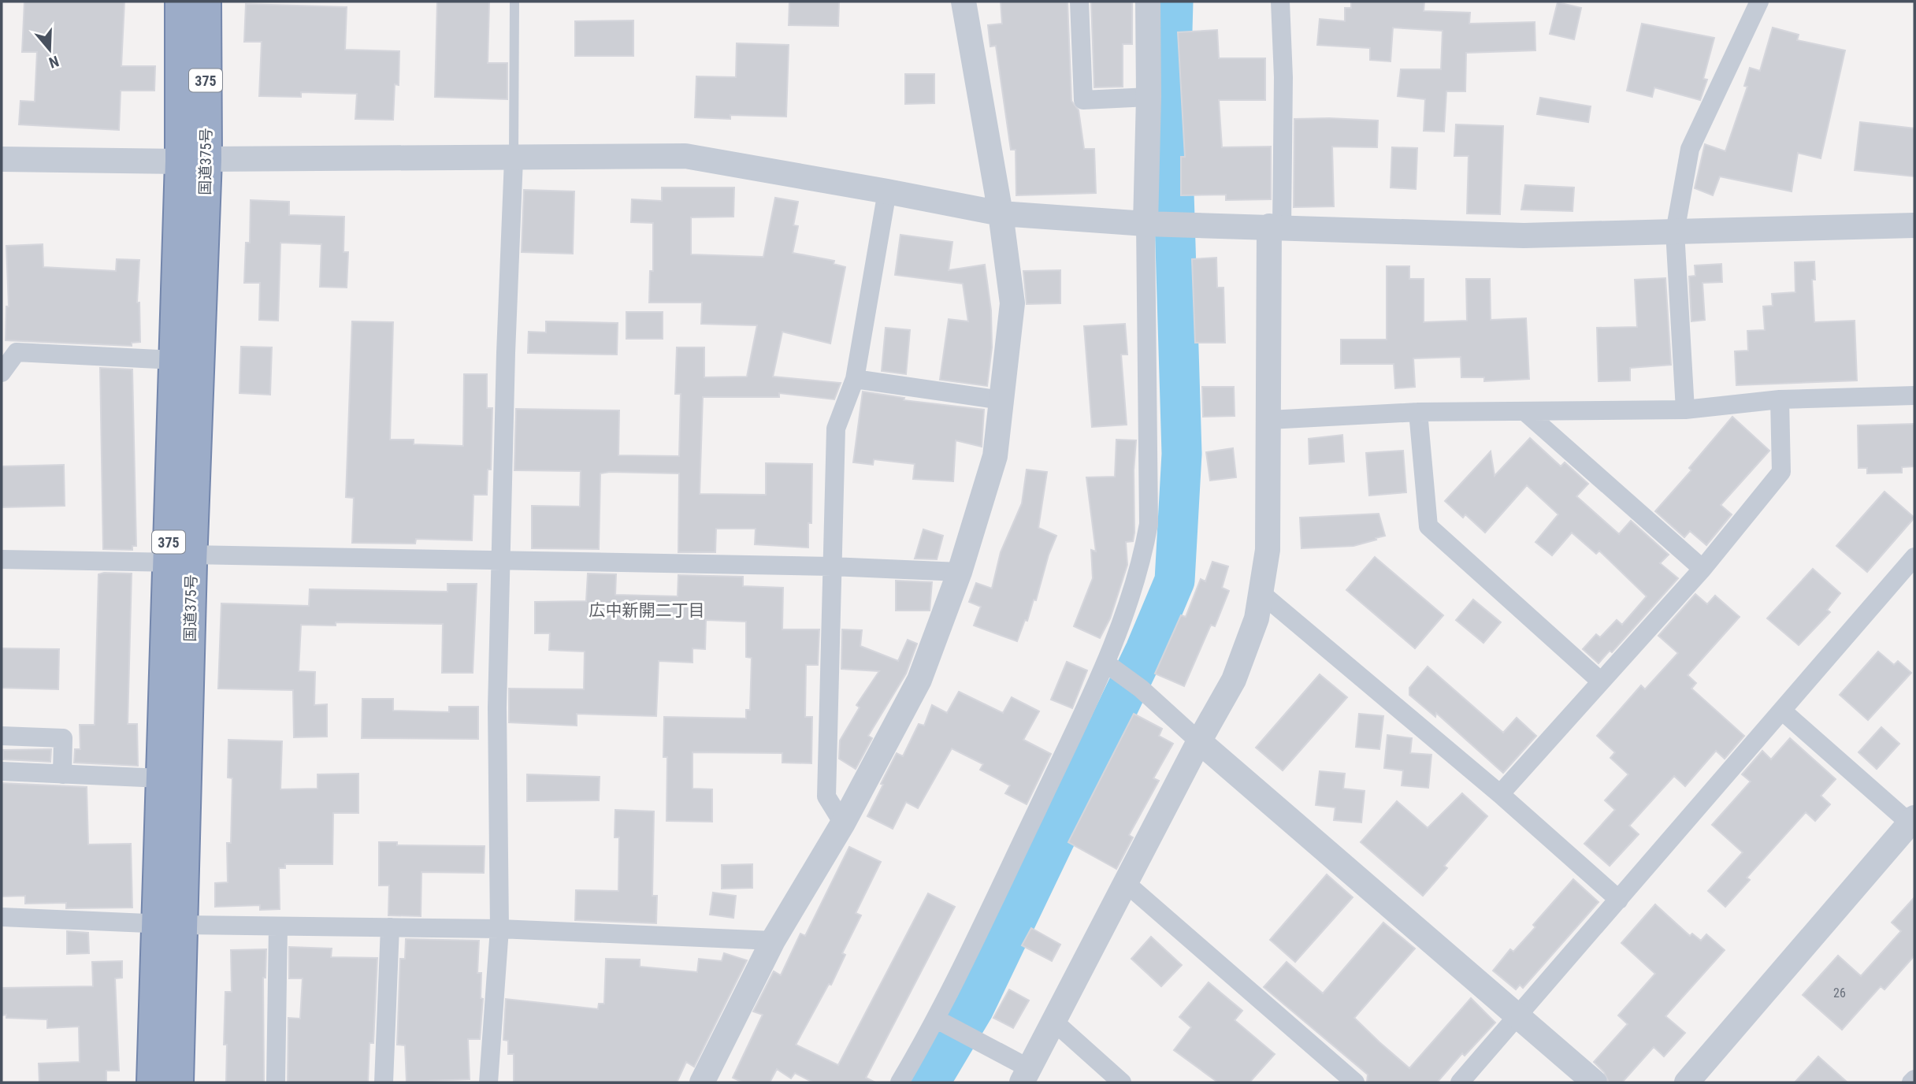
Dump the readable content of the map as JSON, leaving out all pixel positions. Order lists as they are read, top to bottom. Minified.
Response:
{"streets":{"highway":["375","国道375号"]},"districts":["広中新開二丁目"],"house_numbers":["26"],"north":"bottom"}
